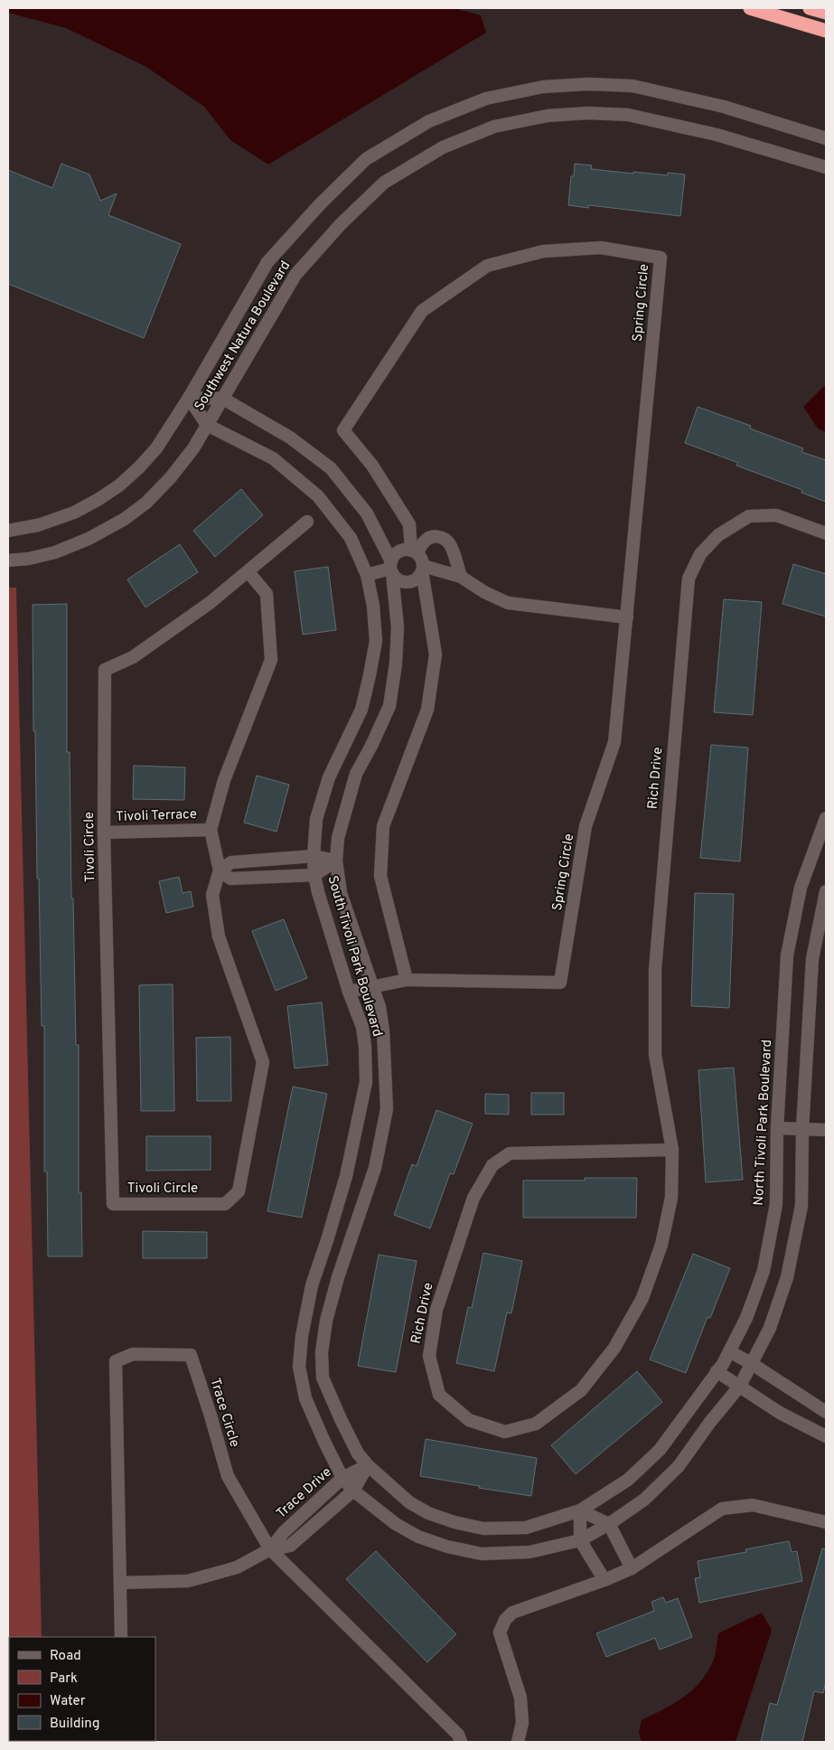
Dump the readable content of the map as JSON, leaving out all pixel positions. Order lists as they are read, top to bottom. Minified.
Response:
{"streets":{"street":["Spring Circle","Southwest Natura Boulevard","Rich Drive","Tivoli Terrace","Tivoli Circle","South Tivoli Park Boulevard","North Tivoli Park Boulevard","Trace Circle","Trace Drive"]},"crossings":[["Spring Circle","South Tivoli Park Boulevard"],["Southwest Natura Boulevard","South Tivoli Park Boulevard"],["Tivoli Terrace","Tivoli Circle"],["South Tivoli Park Boulevard","North Tivoli Park Boulevard"],["South Tivoli Park Boulevard","Trace Drive"],["North Tivoli Park Boulevard","Trace Drive"],["Trace Circle","Trace Drive"]],"legend":["Road","Park","Water","Building"]}
